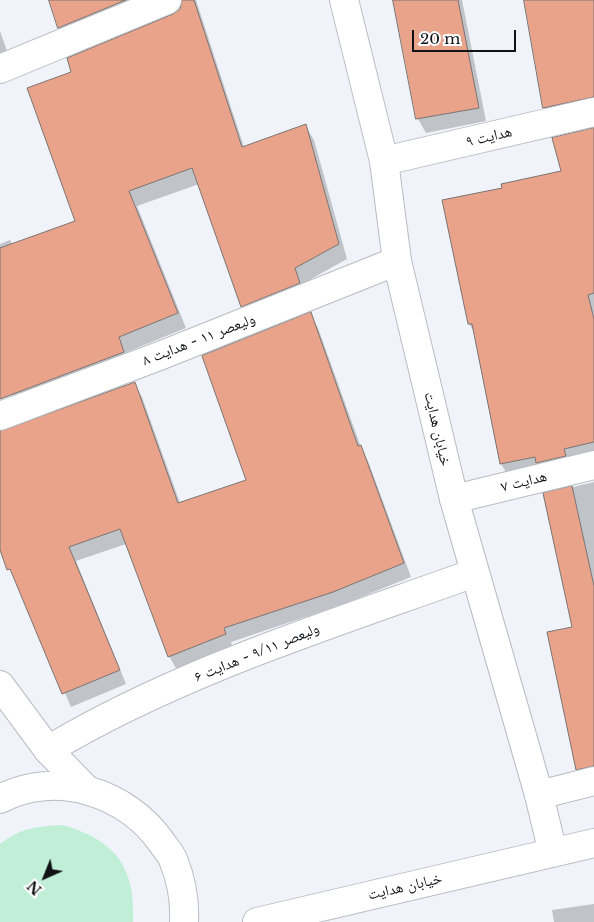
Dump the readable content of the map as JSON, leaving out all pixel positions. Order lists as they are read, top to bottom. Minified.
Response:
{"streets":{"street":["هدایت ۹","ولیعصر ۱۱ - هدایت ۸","خیابان هدایت","هدایت ۷","ولیعصر ۹/۱۱ - هدایت ۶"]},"crossings":[["هدایت ۹","خیابان هدایت"],["ولیعصر ۱۱ - هدایت ۸","خیابان هدایت"],["خیابان هدایت","هدایت ۷"],["خیابان هدایت","ولیعصر ۹/۱۱ - هدایت ۶"]],"scale_bar":"20 m","north":"bottom left"}
